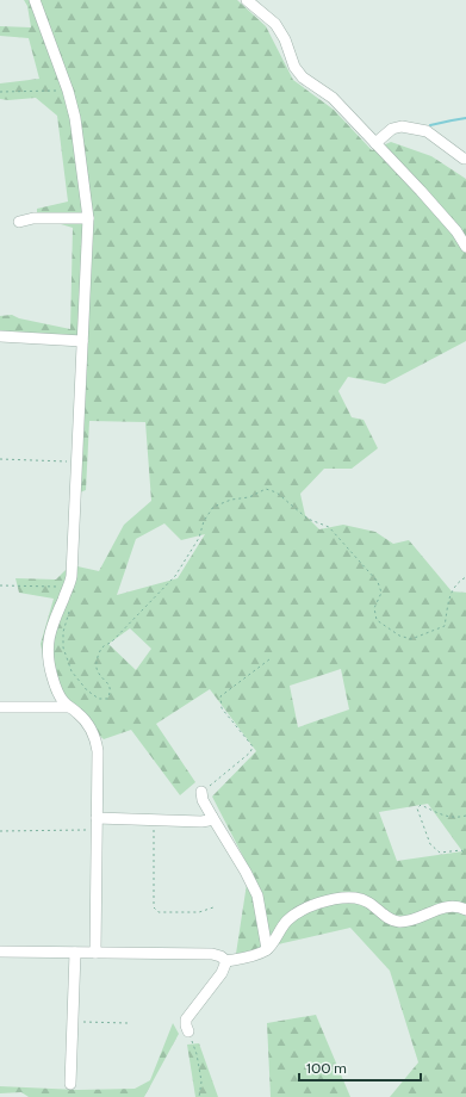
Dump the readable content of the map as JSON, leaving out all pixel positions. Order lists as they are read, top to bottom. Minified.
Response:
{"scale_bar":"100 m"}
